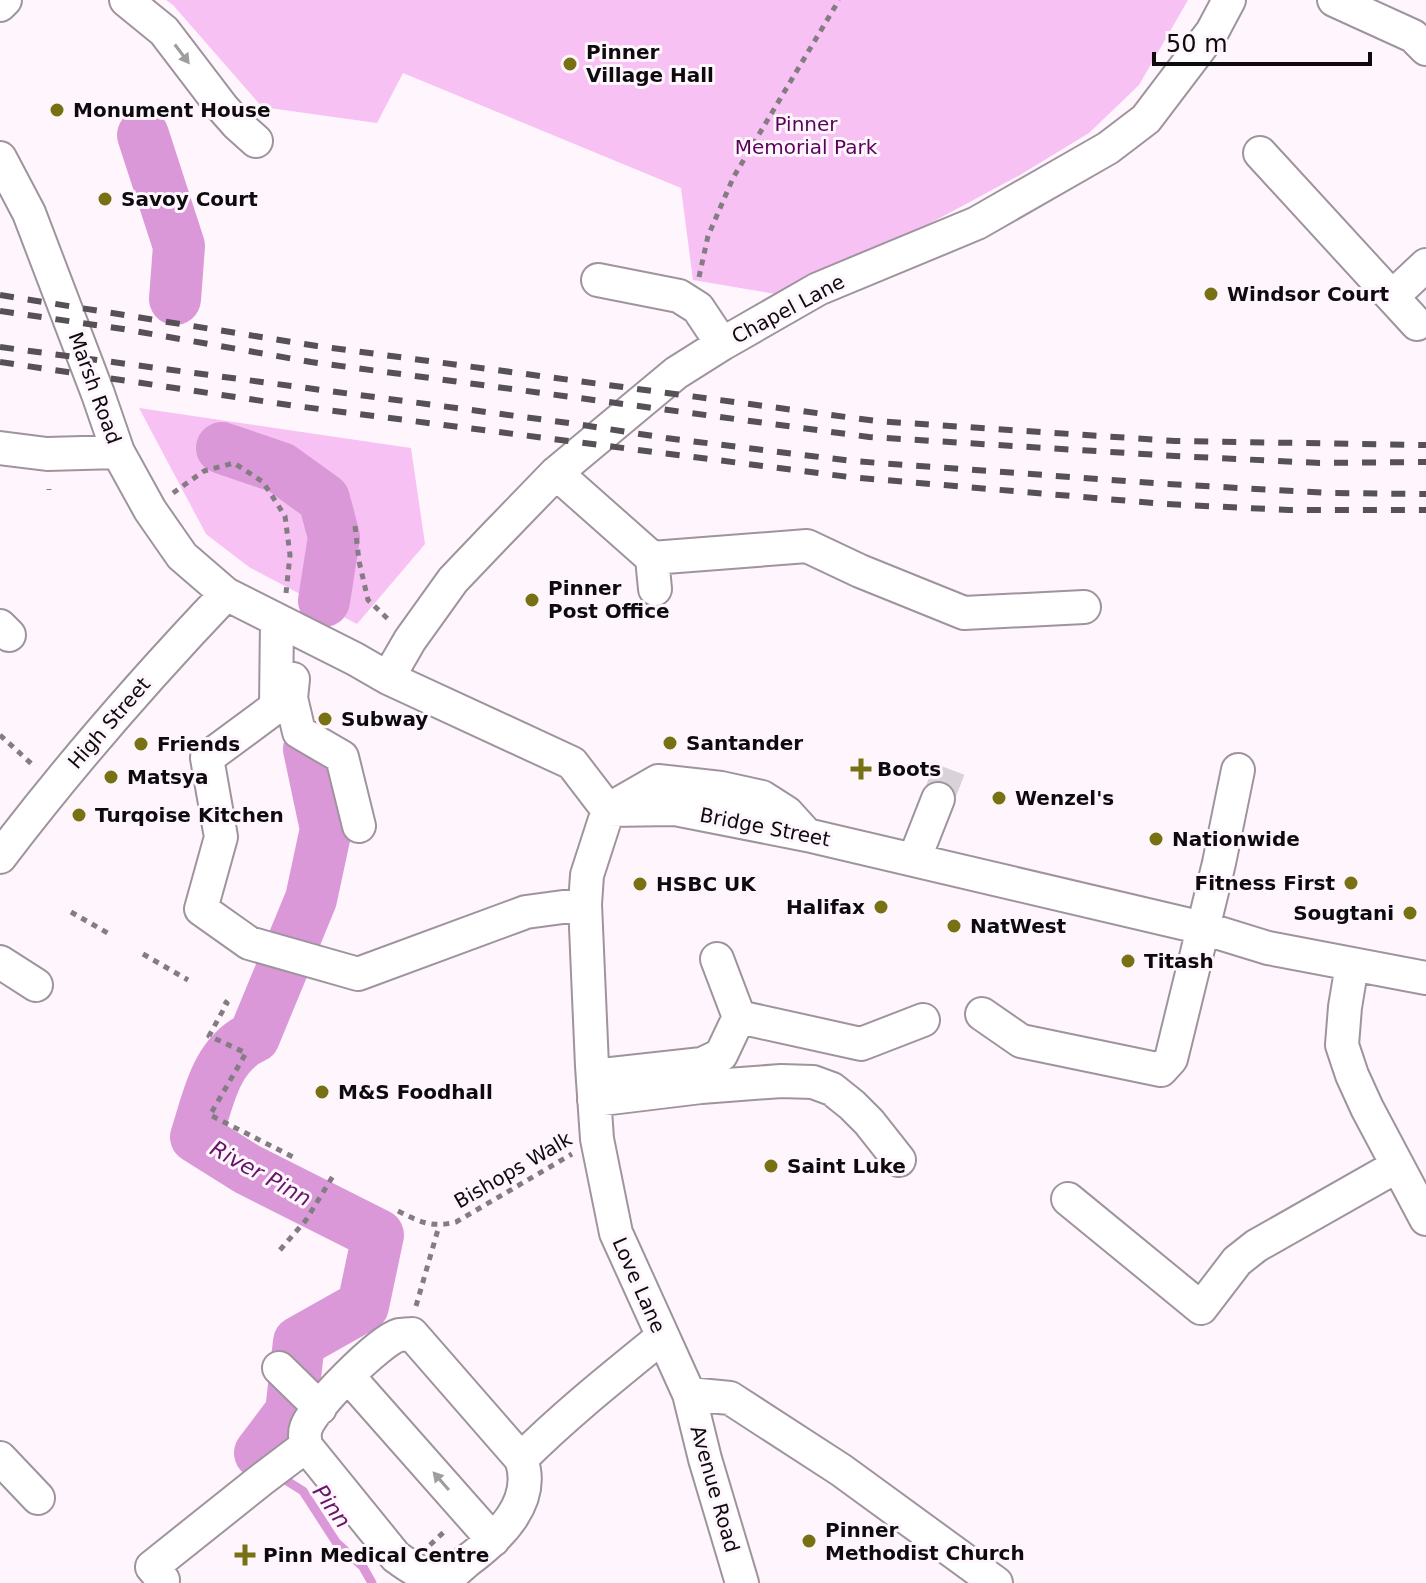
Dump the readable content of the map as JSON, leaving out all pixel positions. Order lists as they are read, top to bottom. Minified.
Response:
{"streets":{"street":["Chapel Lane","Marsh Road","High Street","Bridge Street","Love Lane","Avenue Road"],"path":["Bishops Walk"]},"crossings":[["Marsh Road","High Street"],["Bridge Street","Love Lane"],["Bishops Walk","Love Lane"],["Love Lane","Avenue Road"]],"water":["River Pinn","Pinn"],"parks":["Pinner Memorial Park"],"places":{"other":["Pinner Village Hall","Monument House","Savoy Court","Windsor Court","Pinner Post Office","Subway","Santander","Friends","Matsya","Wenzel's","Turqoise Kitchen","Nationwide","Fitness First","HSBC UK","Halifax","Sougtani","NatWest","Titash","M&S Foodhall","Saint Luke","Pinner Methodist Church"],"health":["Boots","Pinn Medical Centre"]},"scale_bar":"50 m"}
